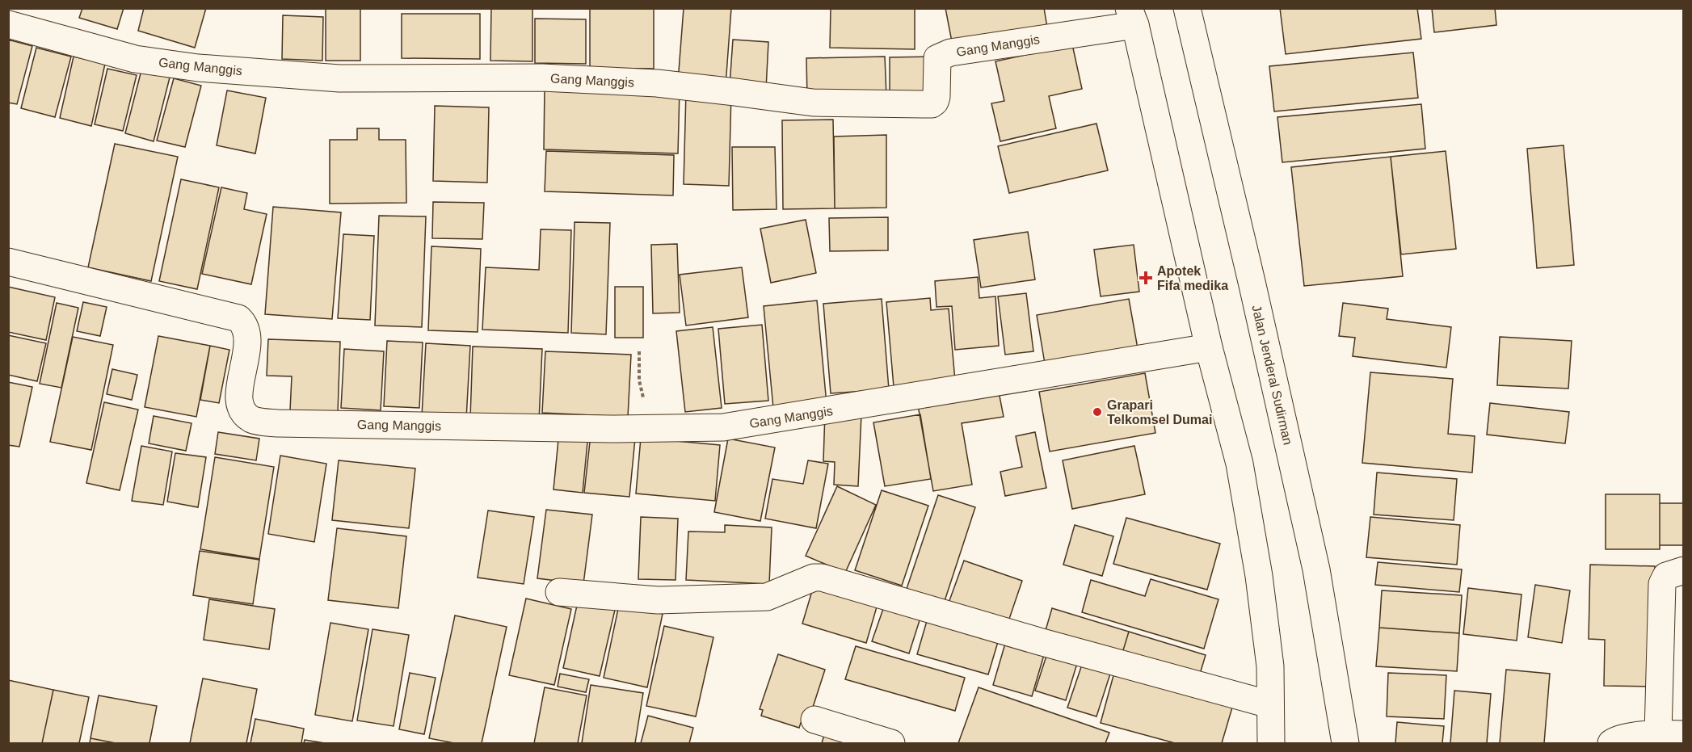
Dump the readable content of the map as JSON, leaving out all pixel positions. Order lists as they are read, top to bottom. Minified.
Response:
{"streets":{"street":["Gang Manggis","Jalan Jenderal Sudirman"]},"places":{"health":["Apotek Fifa medika"],"other":["Grapari Telkomsel Dumai"]}}
